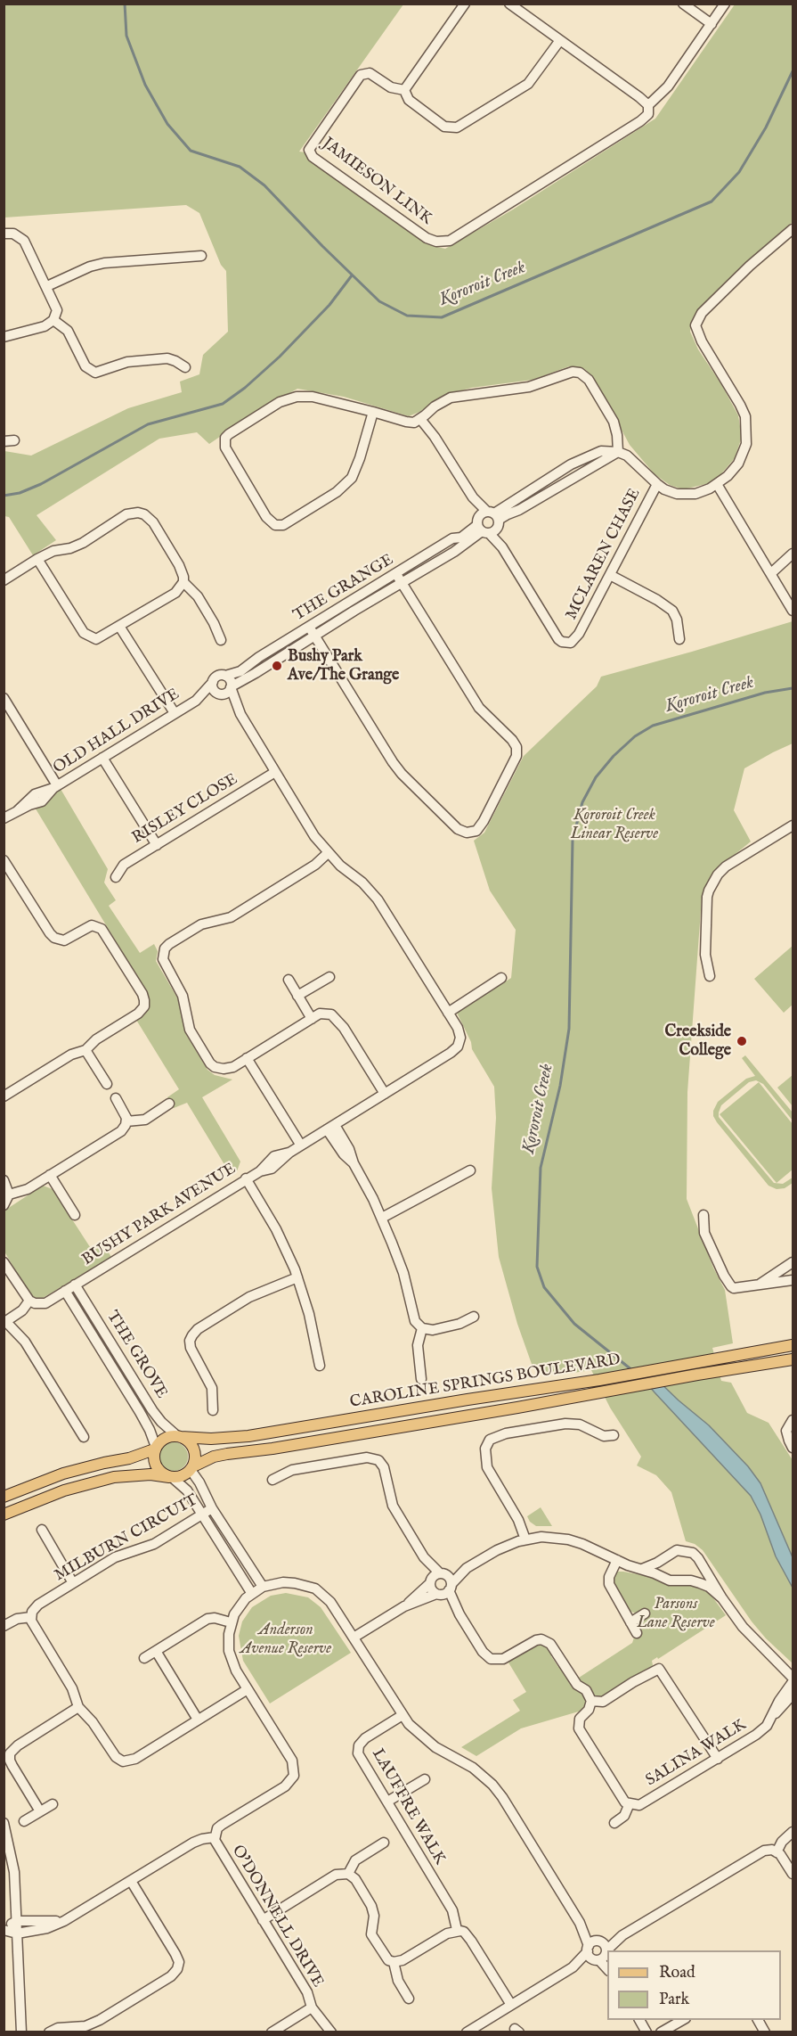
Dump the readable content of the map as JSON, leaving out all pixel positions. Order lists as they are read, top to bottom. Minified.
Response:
{"streets":{"main road":["CAROLINE SPRINGS BOULEVARD"],"street":["JAMIESON LINK","MCLAREN CHASE","THE GRANGE","OLD HALL DRIVE","RISLEY CLOSE","BUSHY PARK AVENUE","THE GROVE","MILBURN CIRCUIT","SALINA WALK","LAUFFRE WALK","O'DONNELL DRIVE"]},"crossings":[["MCLAREN CHASE","THE GRANGE"],["THE GRANGE","OLD HALL DRIVE"],["THE GRANGE","BUSHY PARK AVENUE"],["OLD HALL DRIVE","BUSHY PARK AVENUE"],["RISLEY CLOSE","BUSHY PARK AVENUE"],["BUSHY PARK AVENUE","THE GROVE"],["THE GROVE","CAROLINE SPRINGS BOULEVARD"]],"water":["Kororoit Creek"],"parks":["Kororoit Creek Linear Reserve","Parsons Lane Reserve","Anderson Avenue Reserve"],"places":["Bushy Park Ave/The Grange","Creekside College"],"legend":["Road","Park"]}
